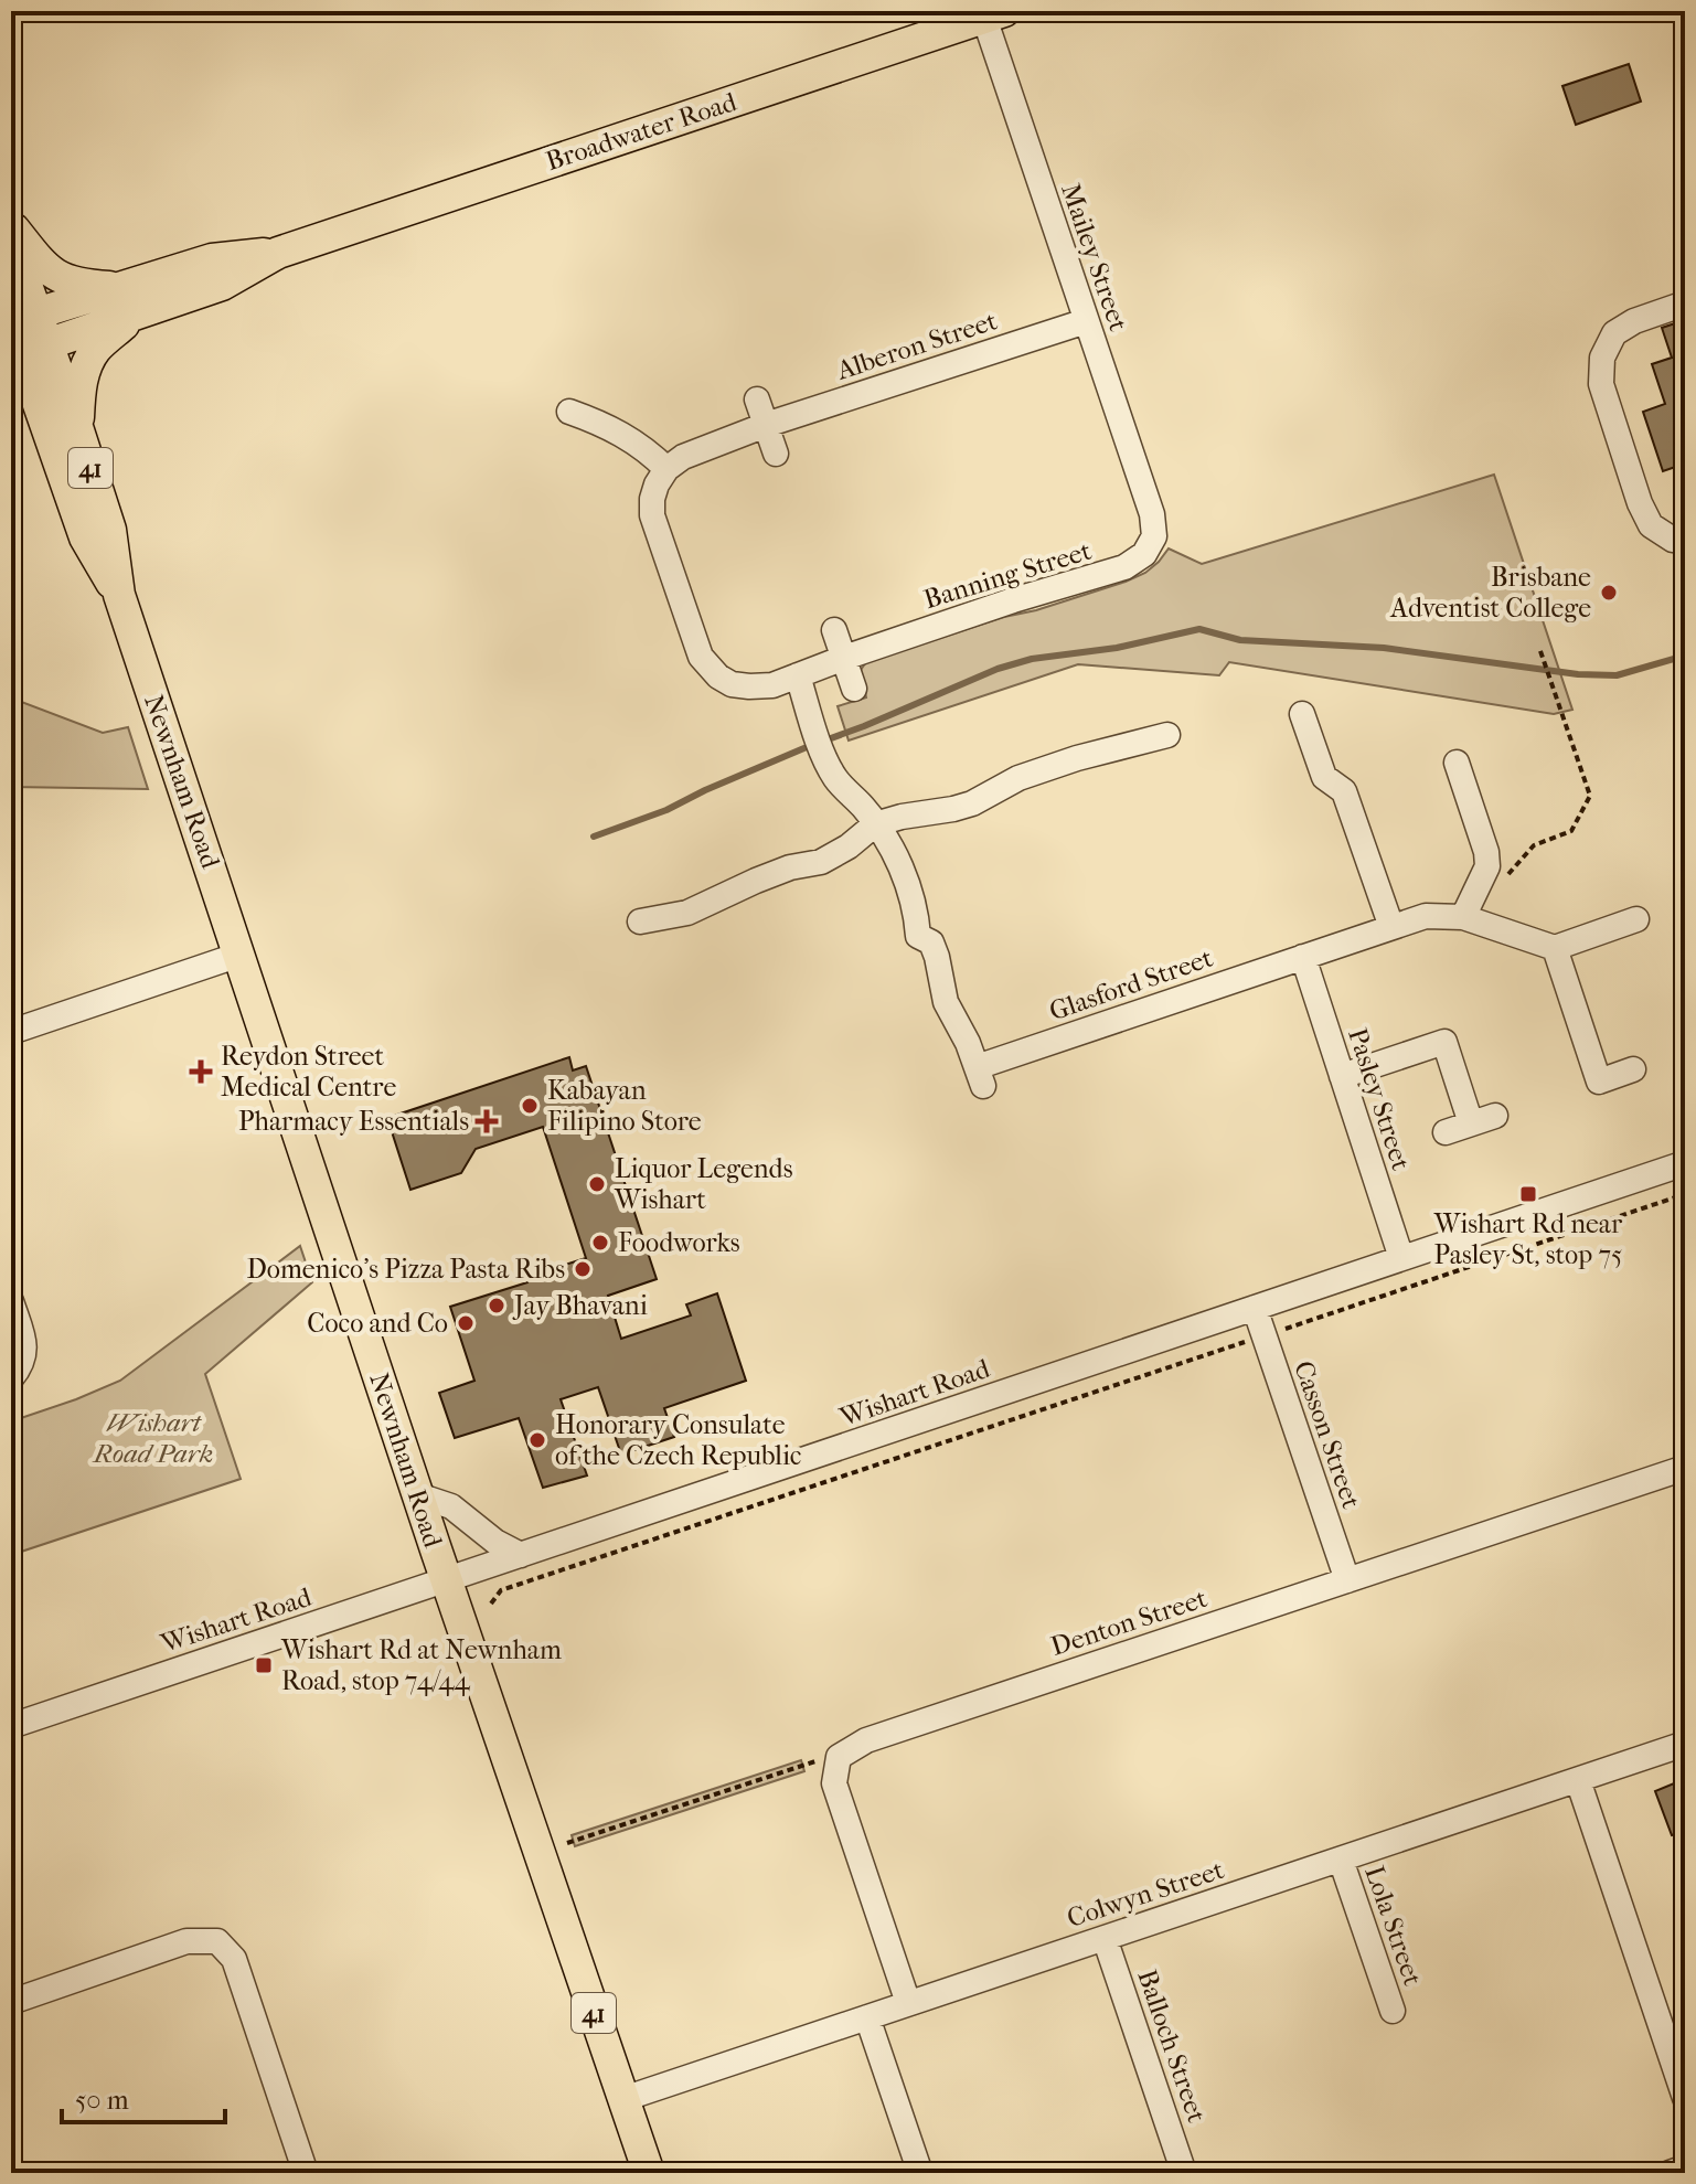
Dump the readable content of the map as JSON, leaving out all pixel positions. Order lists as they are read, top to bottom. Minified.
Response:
{"streets":{"main road":["Broadwater Road","41","Newnham Road"],"street":["Mailey Street","Alberon Street","Banning Street","Glasford Street","Pasley Street","Wishart Road","Casson Street","Denton Street","Colwyn Street","Lola Street","Balloch Street"]},"crossings":[["Broadwater Road","Mailey Street"],["Broadwater Road","Newnham Road"],["Mailey Street","Alberon Street"],["Mailey Street","Banning Street"],["Alberon Street","Banning Street"],["Newnham Road","Wishart Road"],["Newnham Road","Colwyn Street"],["Glasford Street","Pasley Street"],["Pasley Street","Wishart Road"],["Wishart Road","Casson Street"],["Casson Street","Denton Street"],["Colwyn Street","Lola Street"],["Colwyn Street","Balloch Street"]],"parks":["Wishart Road Park"],"places":{"other":["Brisbane Adventist College","Kabayan Filipino Store","Liquor Legends Wishart","Foodworks","Domenico's Pizza Pasta Ribs","Jay Bhavani","Coco and Co","Honorary Consulate of the Czech Republic"],"health":["Reydon Street Medical Centre","Pharmacy Essentials"],"transit":["Wishart Rd near Pasley St, stop 75","Wishart Rd at Newnham Road, stop 74/44"]},"scale_bar":"50 m"}
